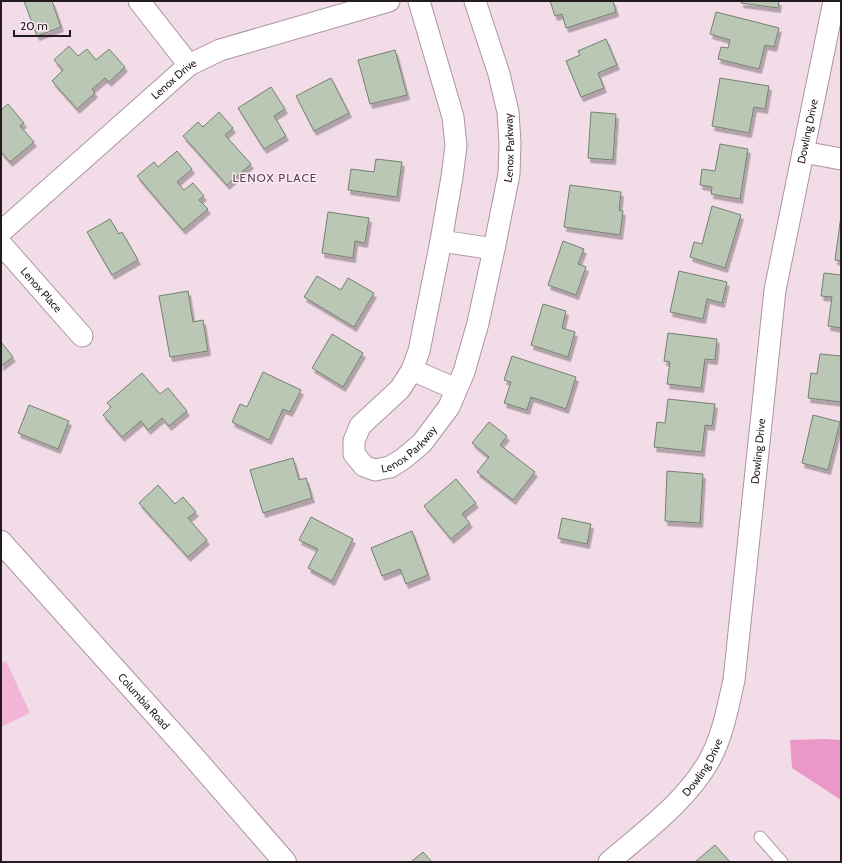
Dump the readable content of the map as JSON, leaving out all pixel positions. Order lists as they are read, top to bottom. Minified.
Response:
{"streets":{"main road":["Columbia Road"],"street":["Lenox Drive","Dowling Drive","Lenox Parkway","Lenox Place"]},"districts":["LENOX PLACE"],"scale_bar":"20 m"}
